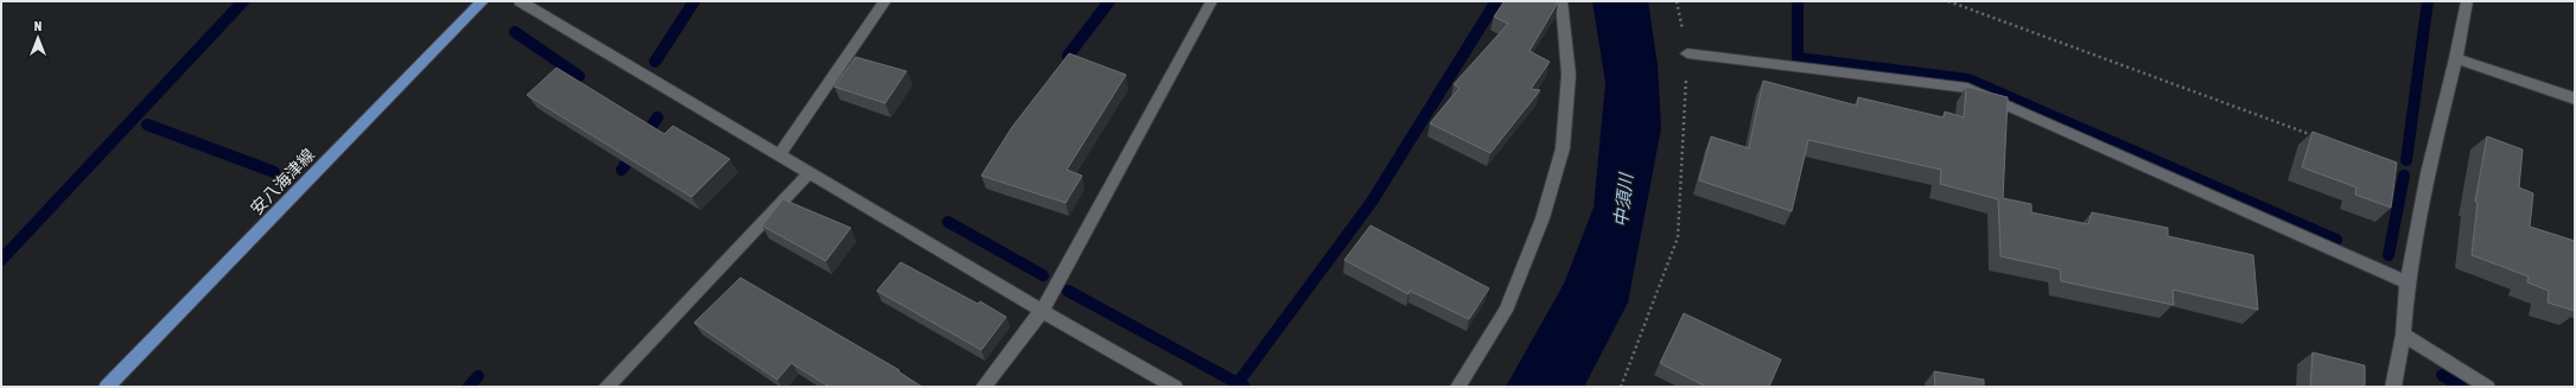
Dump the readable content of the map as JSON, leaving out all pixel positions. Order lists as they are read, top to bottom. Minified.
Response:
{"streets":{"main road":["安八海津線"]},"water":["中須川"],"north":"top"}
